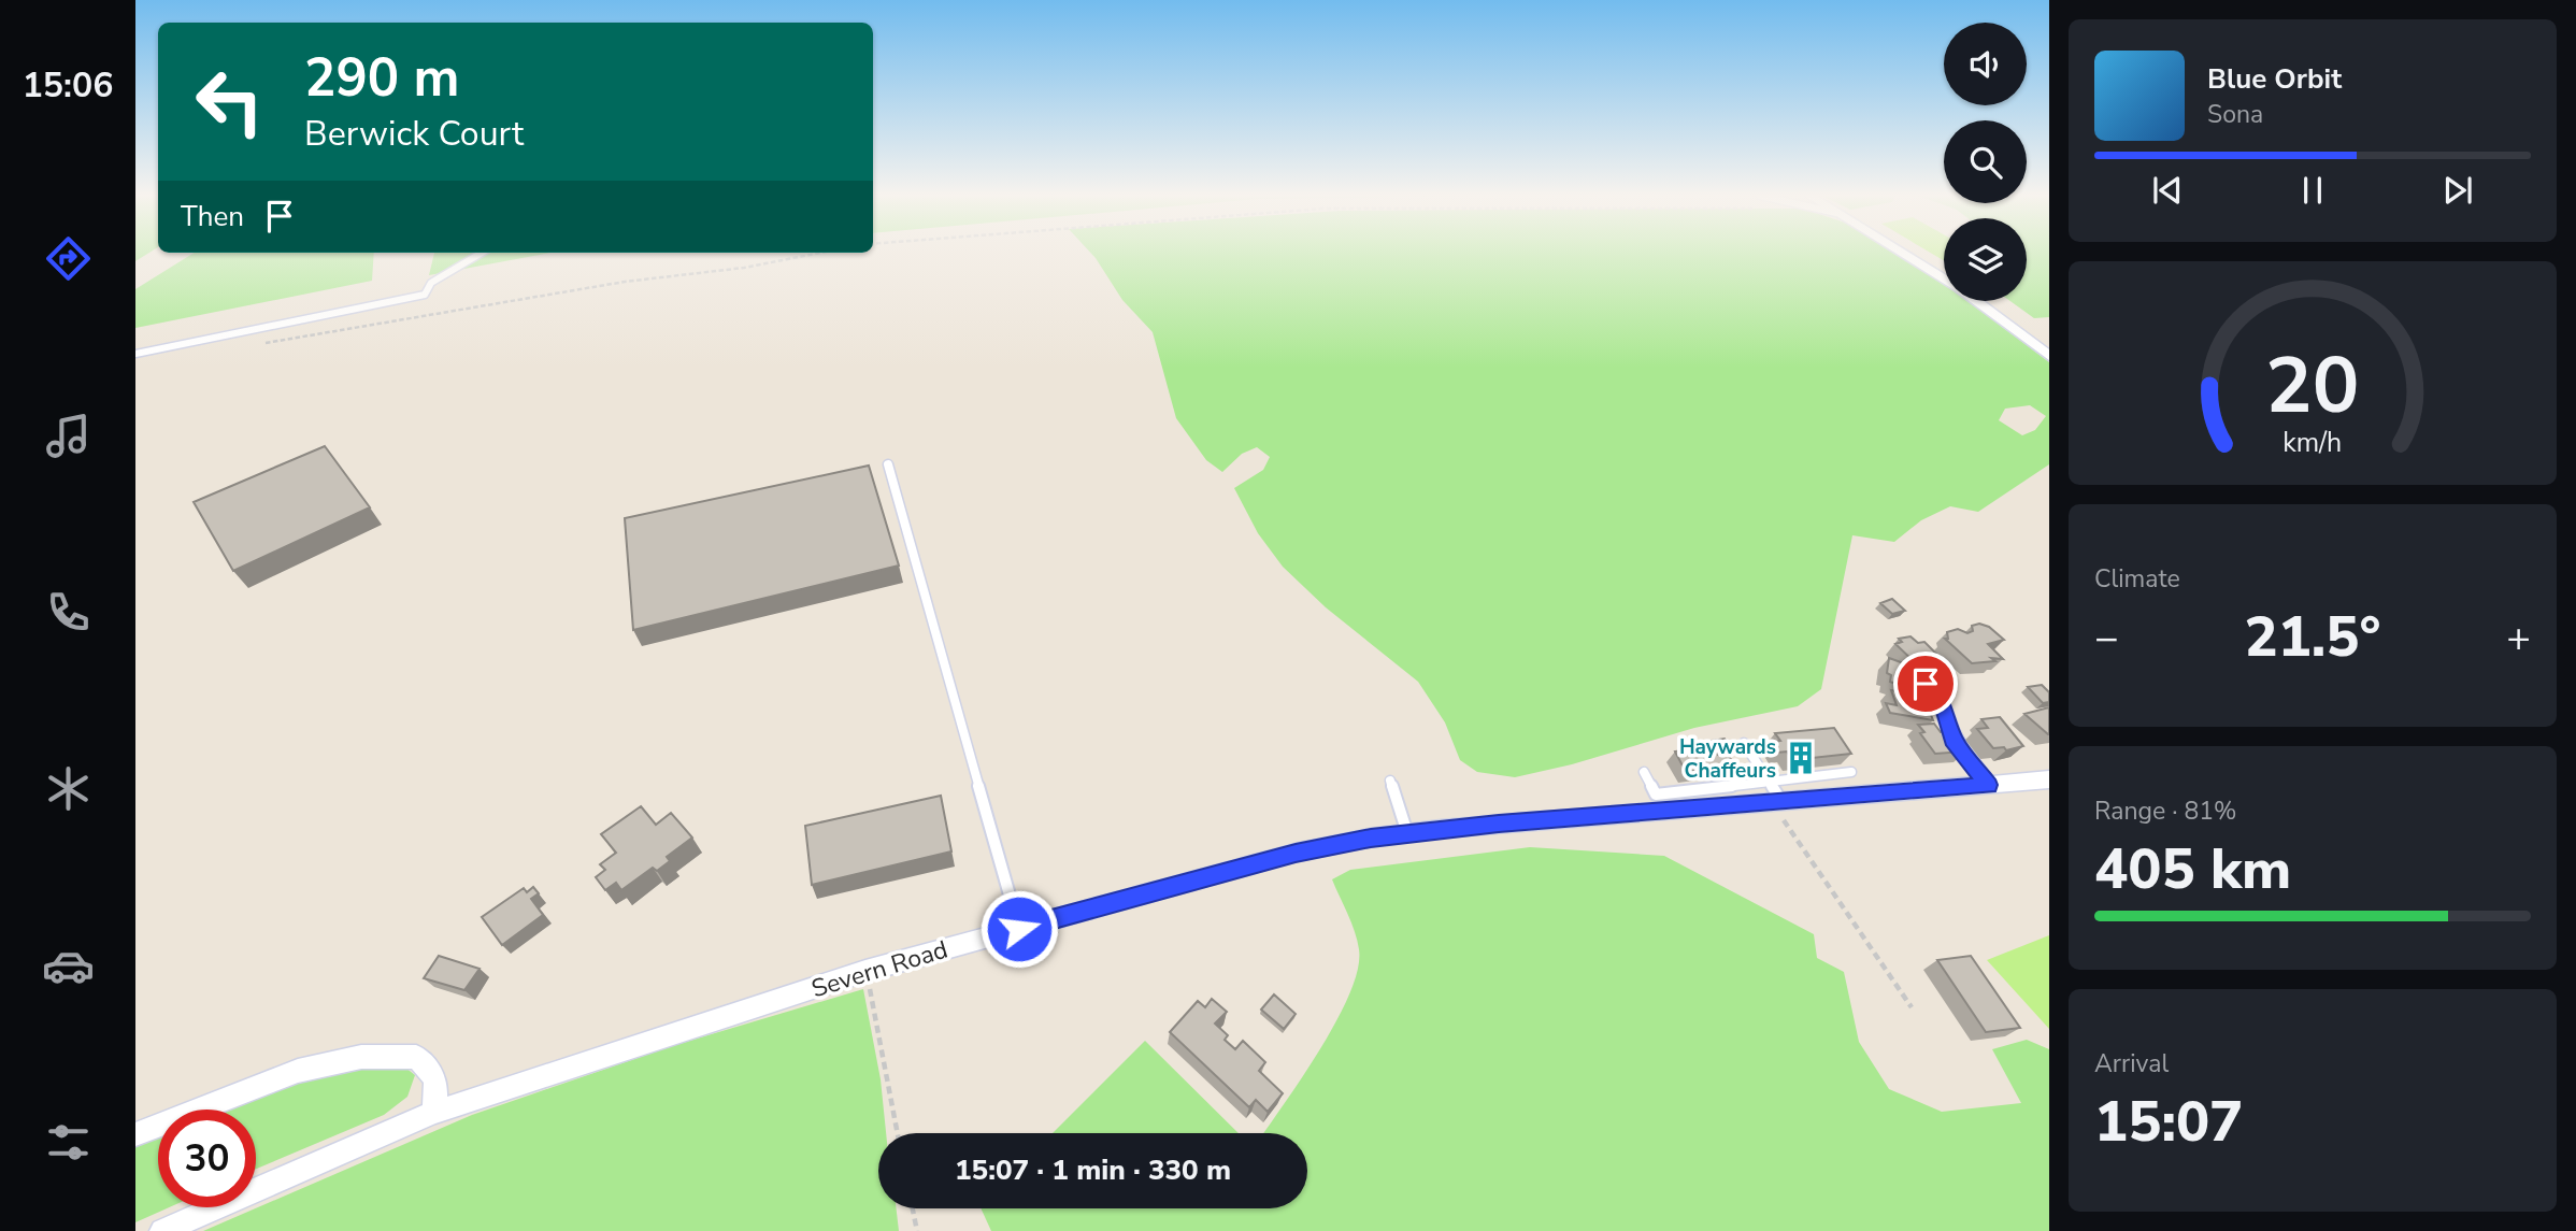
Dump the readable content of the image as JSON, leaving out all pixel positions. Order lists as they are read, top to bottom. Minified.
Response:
{"streets":{"street":["Severn Road"]},"places":{"building":["Haywards Chaffeurs"]},"page":{"tabs":"15:06","turn":["290 m","Berwick Court"],"song":["Blue Orbit","Sona"],"then":"Then","tile":["Climate",["Range · 81%","405 km"],["Arrival","15:07"]],"heat":["−","21.5°","+"],"limit":"30","trip":"15:07 · 1 min · 330 m","gauge":["20","km/h"]}}
